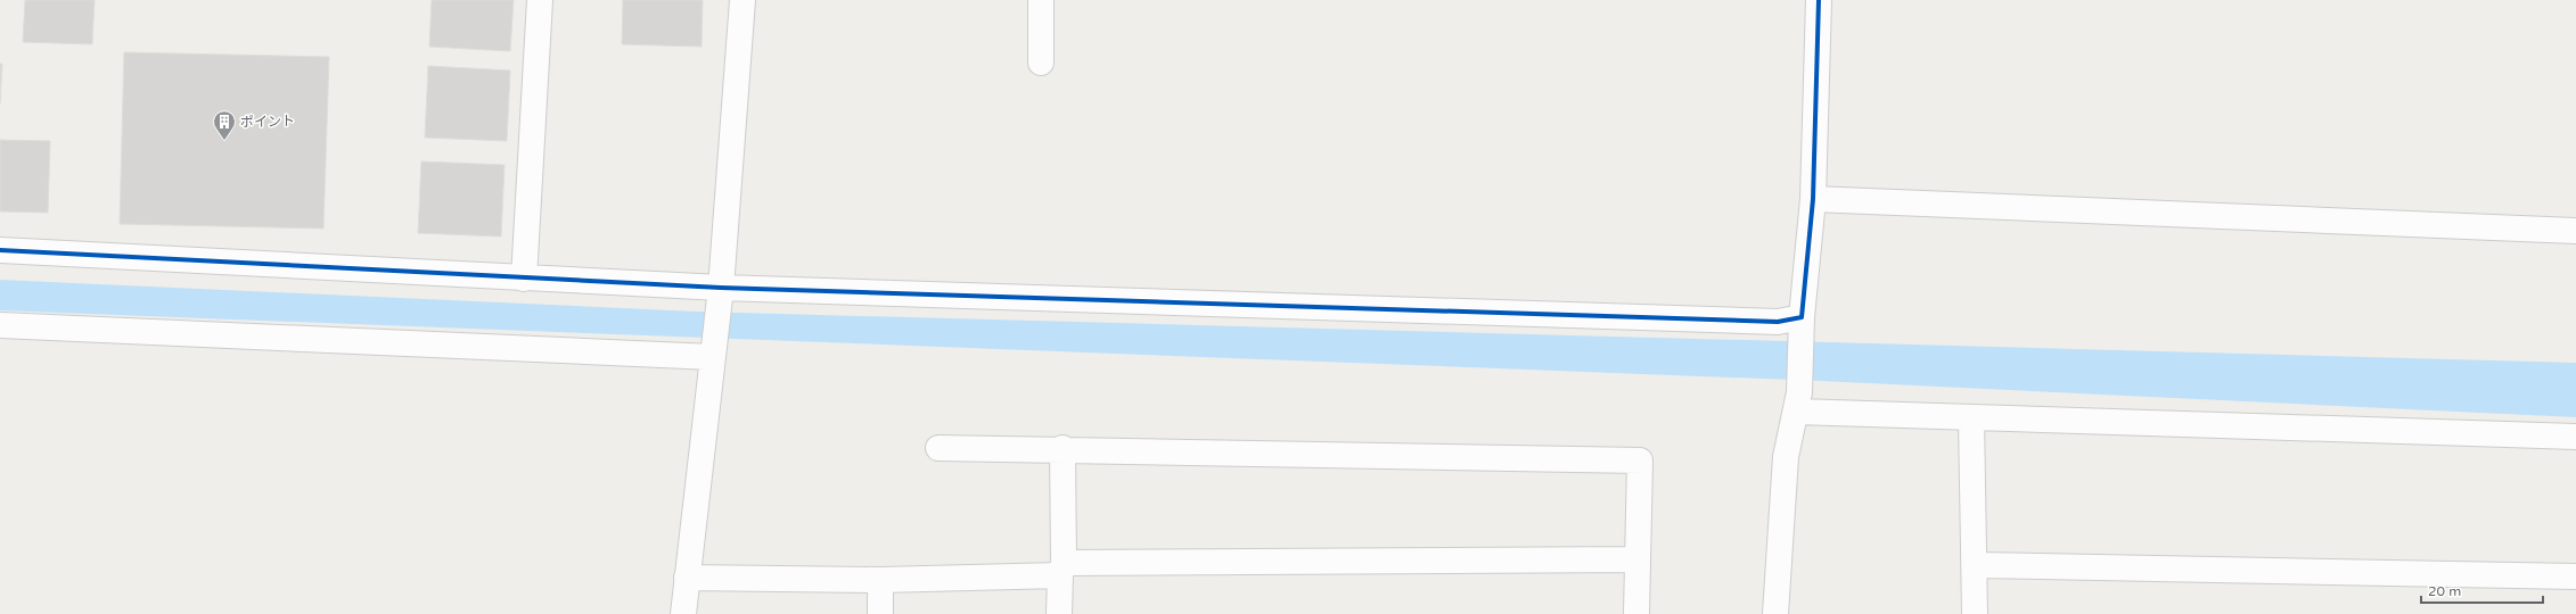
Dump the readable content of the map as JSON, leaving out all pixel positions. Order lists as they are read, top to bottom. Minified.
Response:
{"places":{"building":["ポイント"]},"scale_bar":"20 m"}
